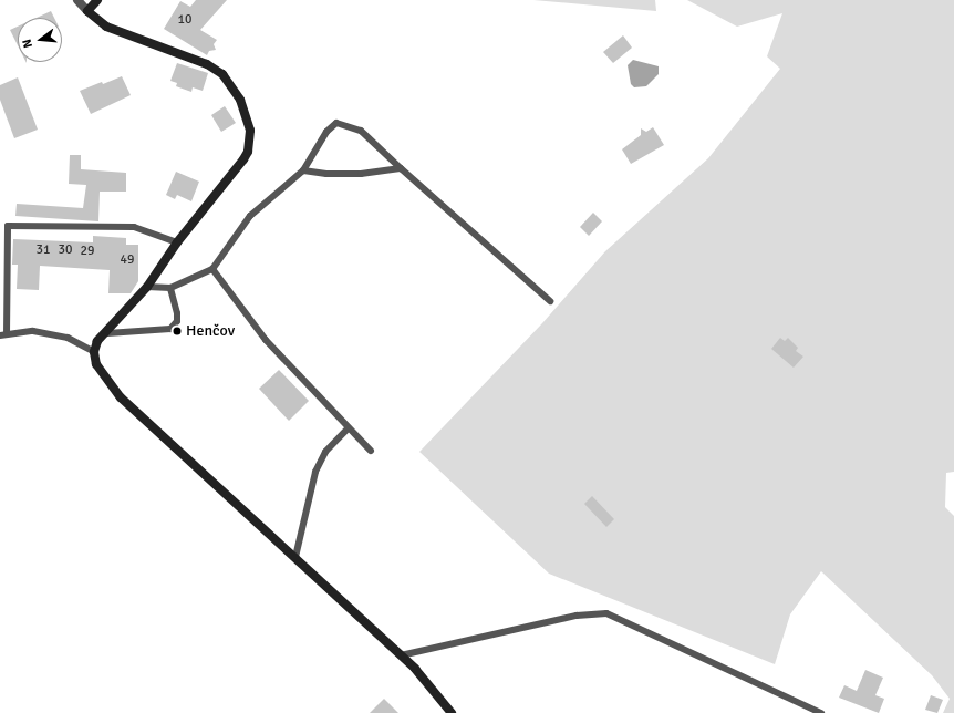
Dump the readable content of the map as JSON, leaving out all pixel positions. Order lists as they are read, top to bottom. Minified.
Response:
{"places":["Henčov"],"house_numbers":["10","31","30","29","49"],"north":"left"}
